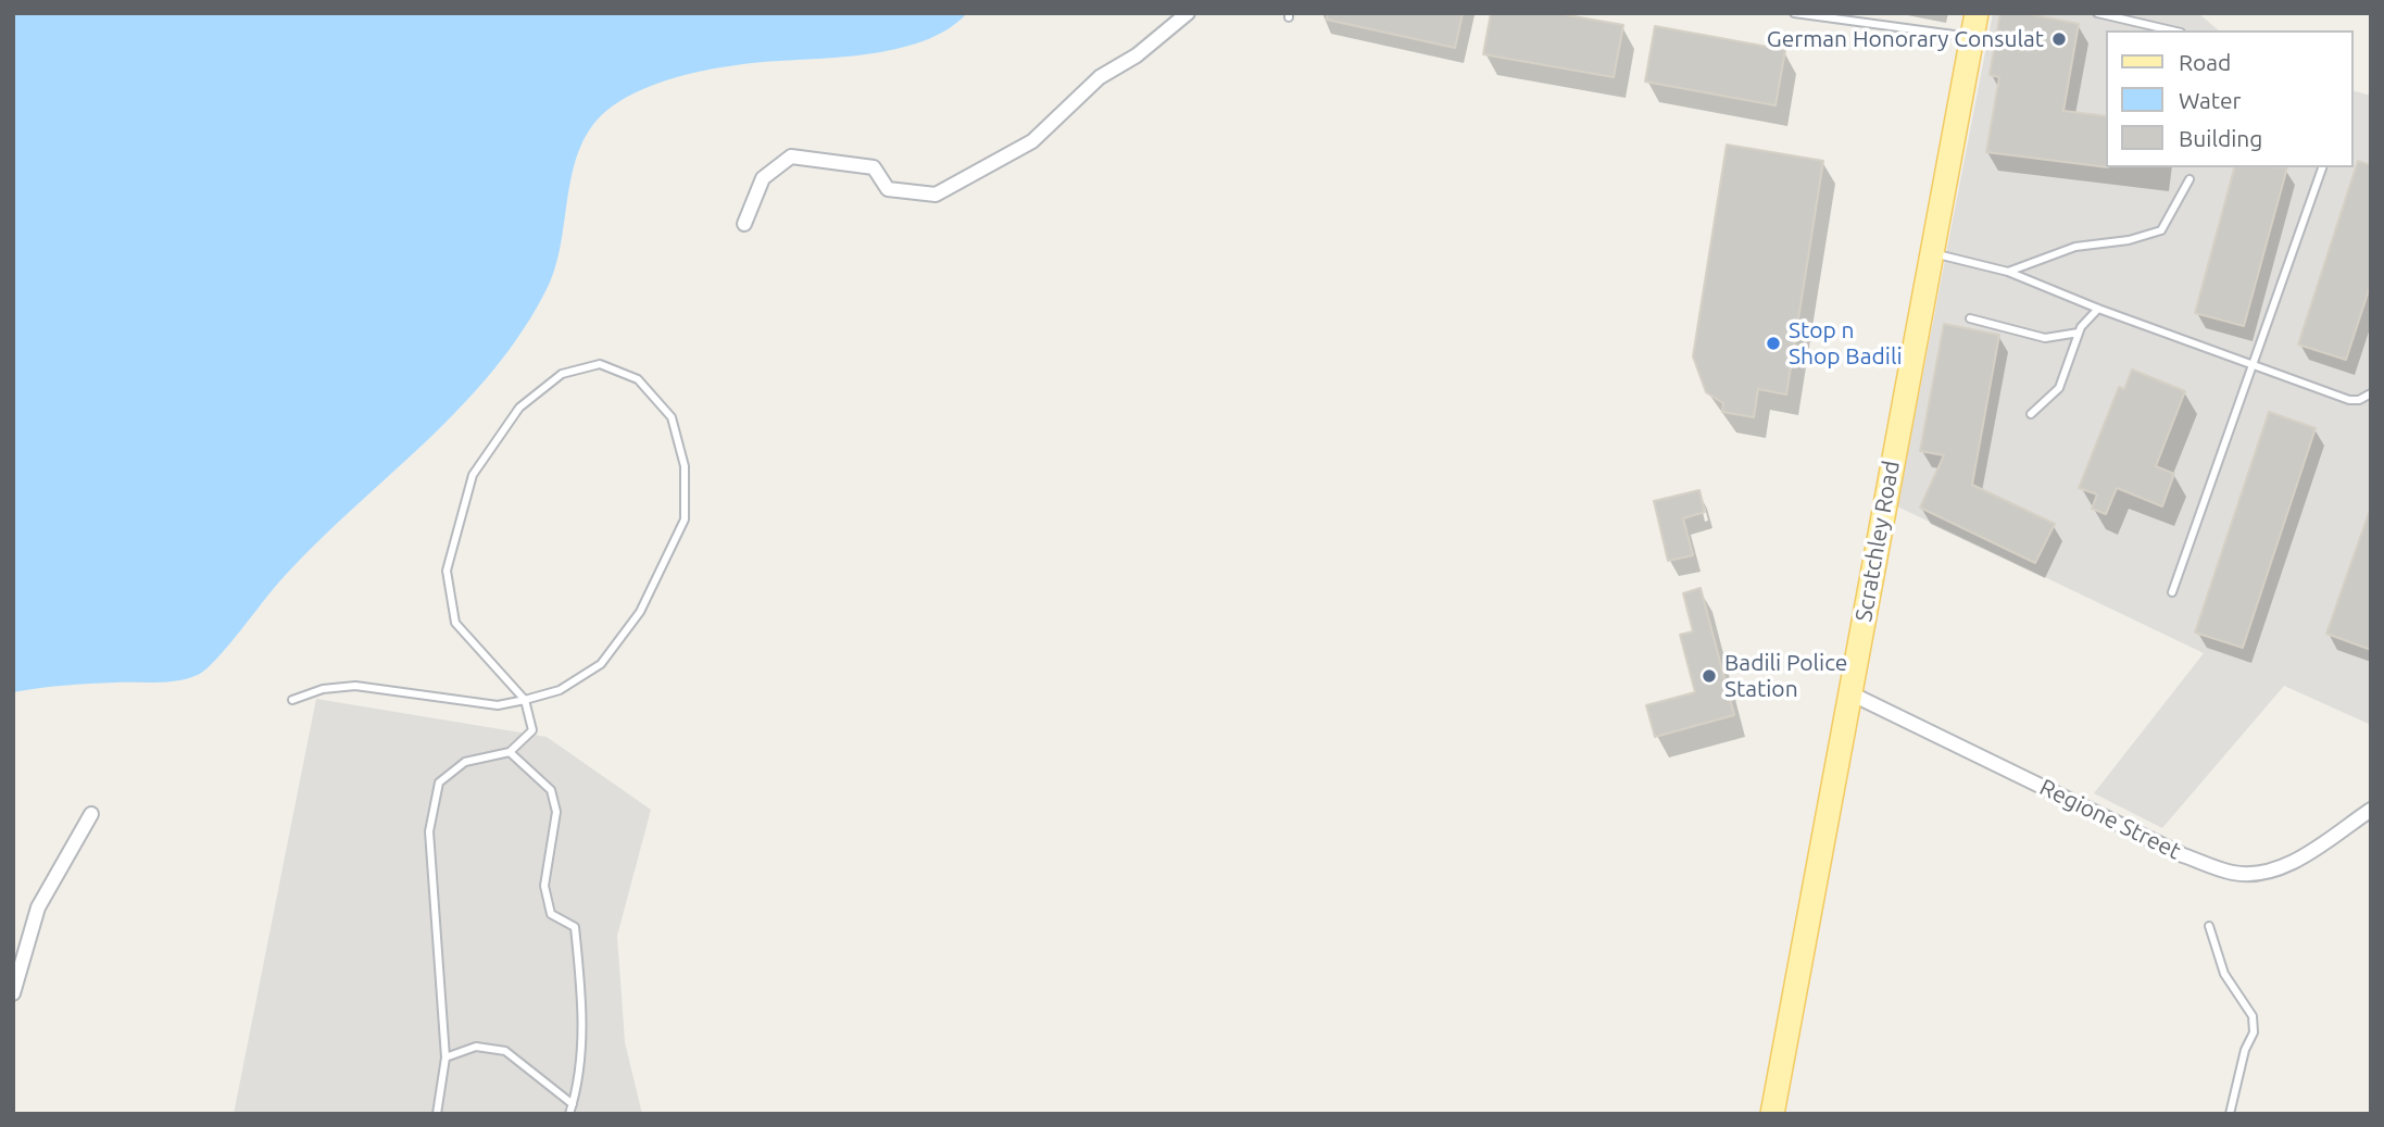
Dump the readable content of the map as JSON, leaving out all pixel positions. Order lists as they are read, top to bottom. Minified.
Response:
{"streets":{"main road":["Scratchley Road"],"street":["Regione Street"]},"crossings":[["Scratchley Road","Regione Street"]],"places":["German Honorary Consulat","Stop n Shop Badili","Badili Police Station"],"legend":["Road","Water","Building"]}
